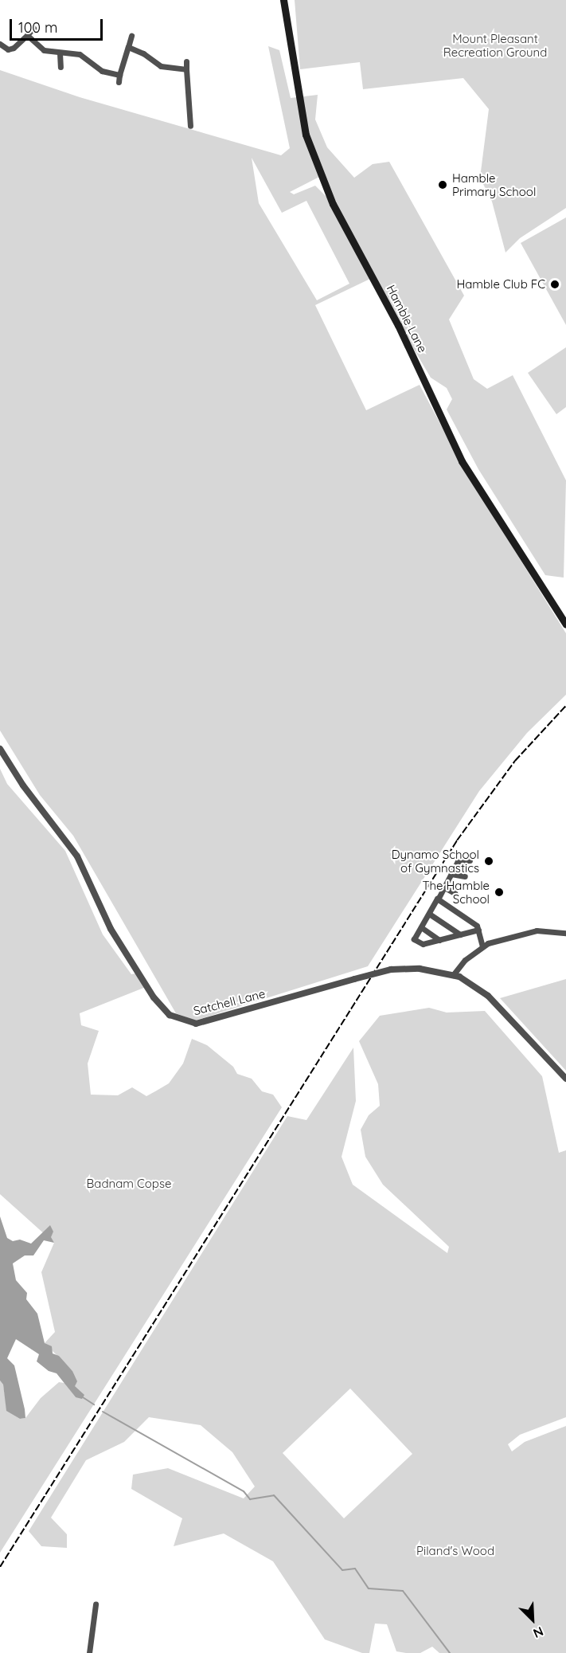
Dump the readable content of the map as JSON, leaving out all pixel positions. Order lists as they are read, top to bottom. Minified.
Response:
{"streets":{"main road":["Hamble Lane"],"street":["Satchell Lane"]},"parks":["Mount Pleasant Recreation Ground","Badnam Copse","Piland's Wood"],"places":["Hamble Primary School","Hamble Club FC","Dynamo School of Gymnastics","The Hamble School"],"scale_bar":"100 m","north":"bottom right"}
